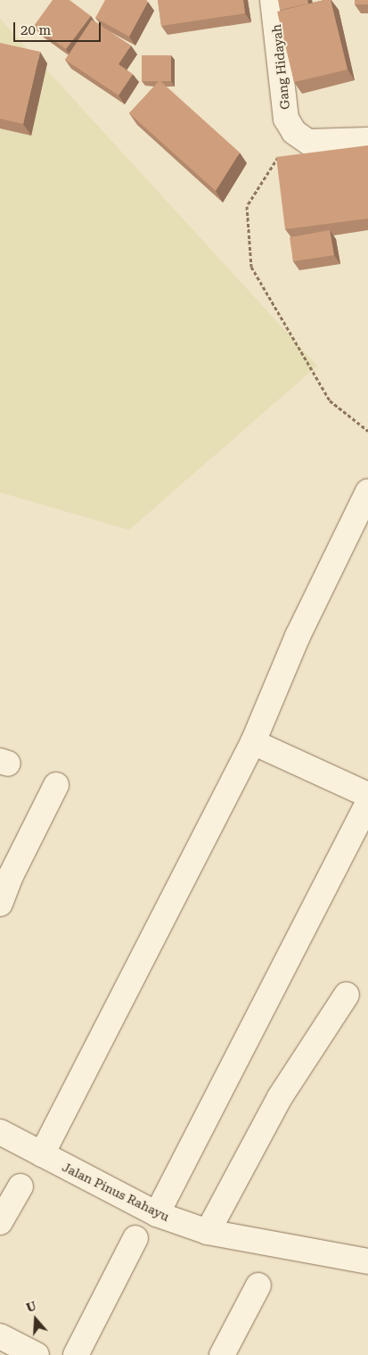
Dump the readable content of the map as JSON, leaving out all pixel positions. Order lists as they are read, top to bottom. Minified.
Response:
{"streets":{"street":["Gang Hidayah","Jalan Pinus Rahayu"]},"scale_bar":"20 m","north":"top"}
